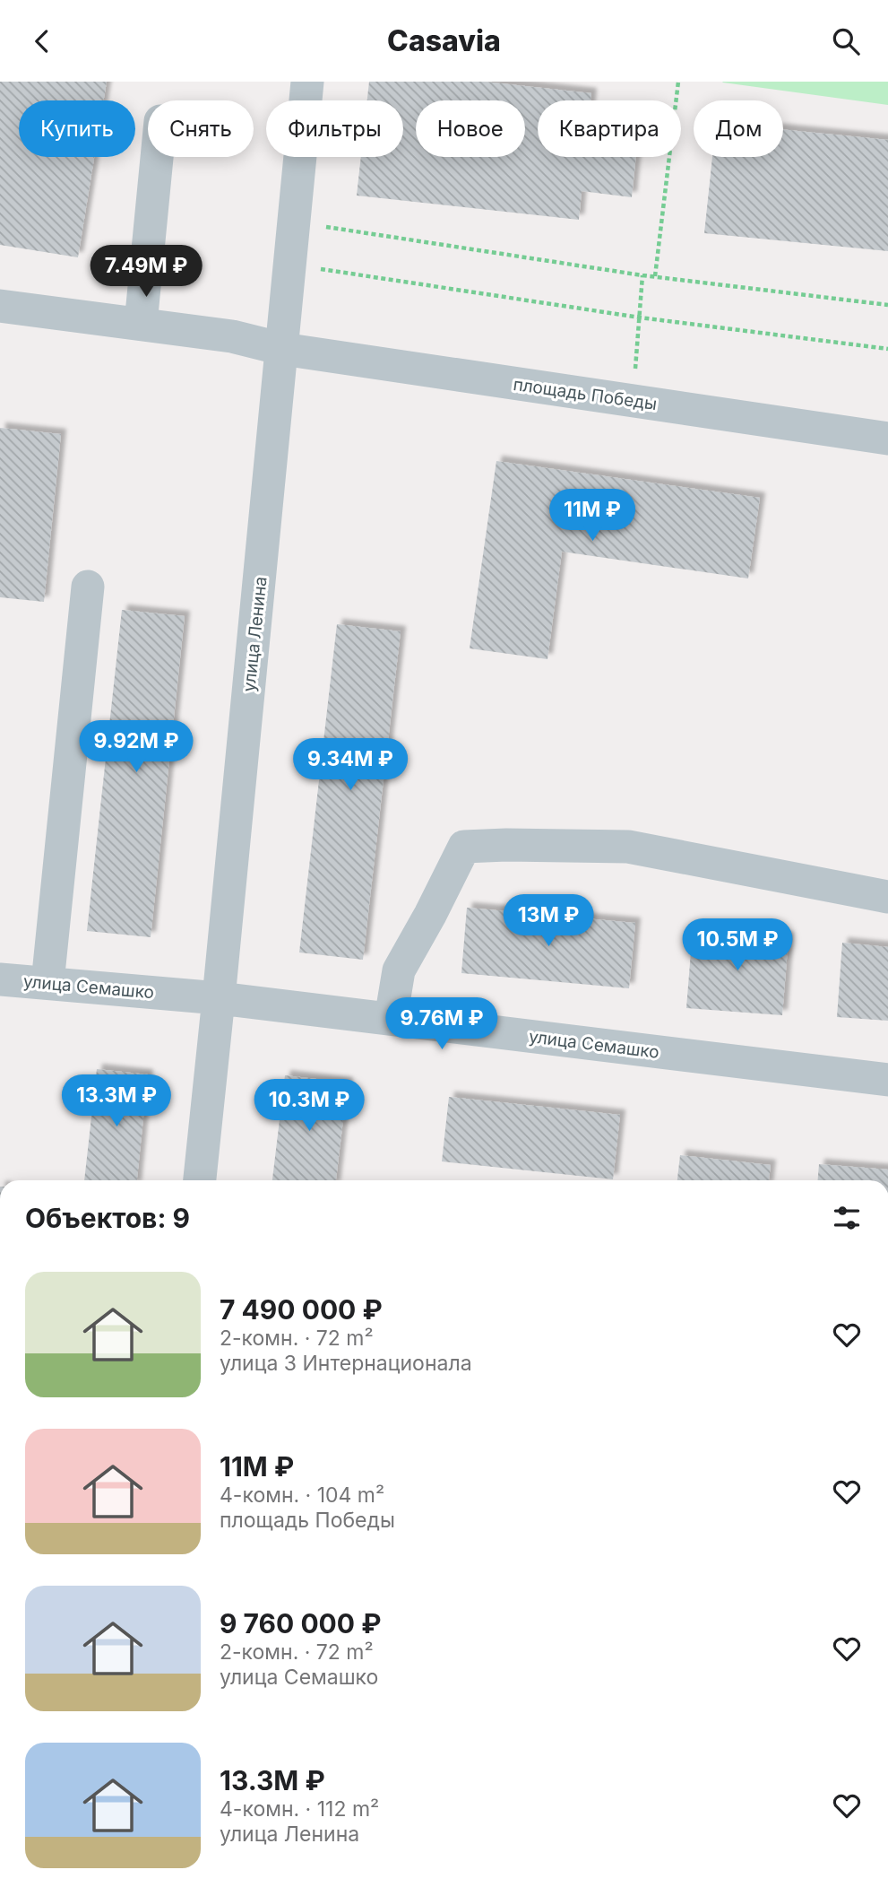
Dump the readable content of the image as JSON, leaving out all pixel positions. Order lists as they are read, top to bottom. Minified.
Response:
{"streets":{"street":["площадь Победы","улица Ленина","улица Семашко"]},"crossings":[["площадь Победы","улица Ленина"],["улица Ленина","улица Семашко"]],"page":{"header":"Casavia","chip":["Купить","Снять","Фильтры","Новое","Квартира","Дом"],"price":["7.49M ₽","11M ₽","9.92M ₽","9.34M ₽","13M ₽","10.5M ₽","9.76M ₽","13.3M ₽","10.3M ₽"],"heading":"Объектов: 9","list":[{"name":"7 490 000 ₽","note":"2-комн. · 72 m² · улица 3 Интернационала"},{"name":"11M ₽","note":"4-комн. · 104 m² · площадь Победы"},{"name":"9 760 000 ₽","note":"2-комн. · 72 m² · улица Семашко"},{"name":"13.3M ₽","note":"4-комн. · 112 m² · улица Ленина"}]}}
